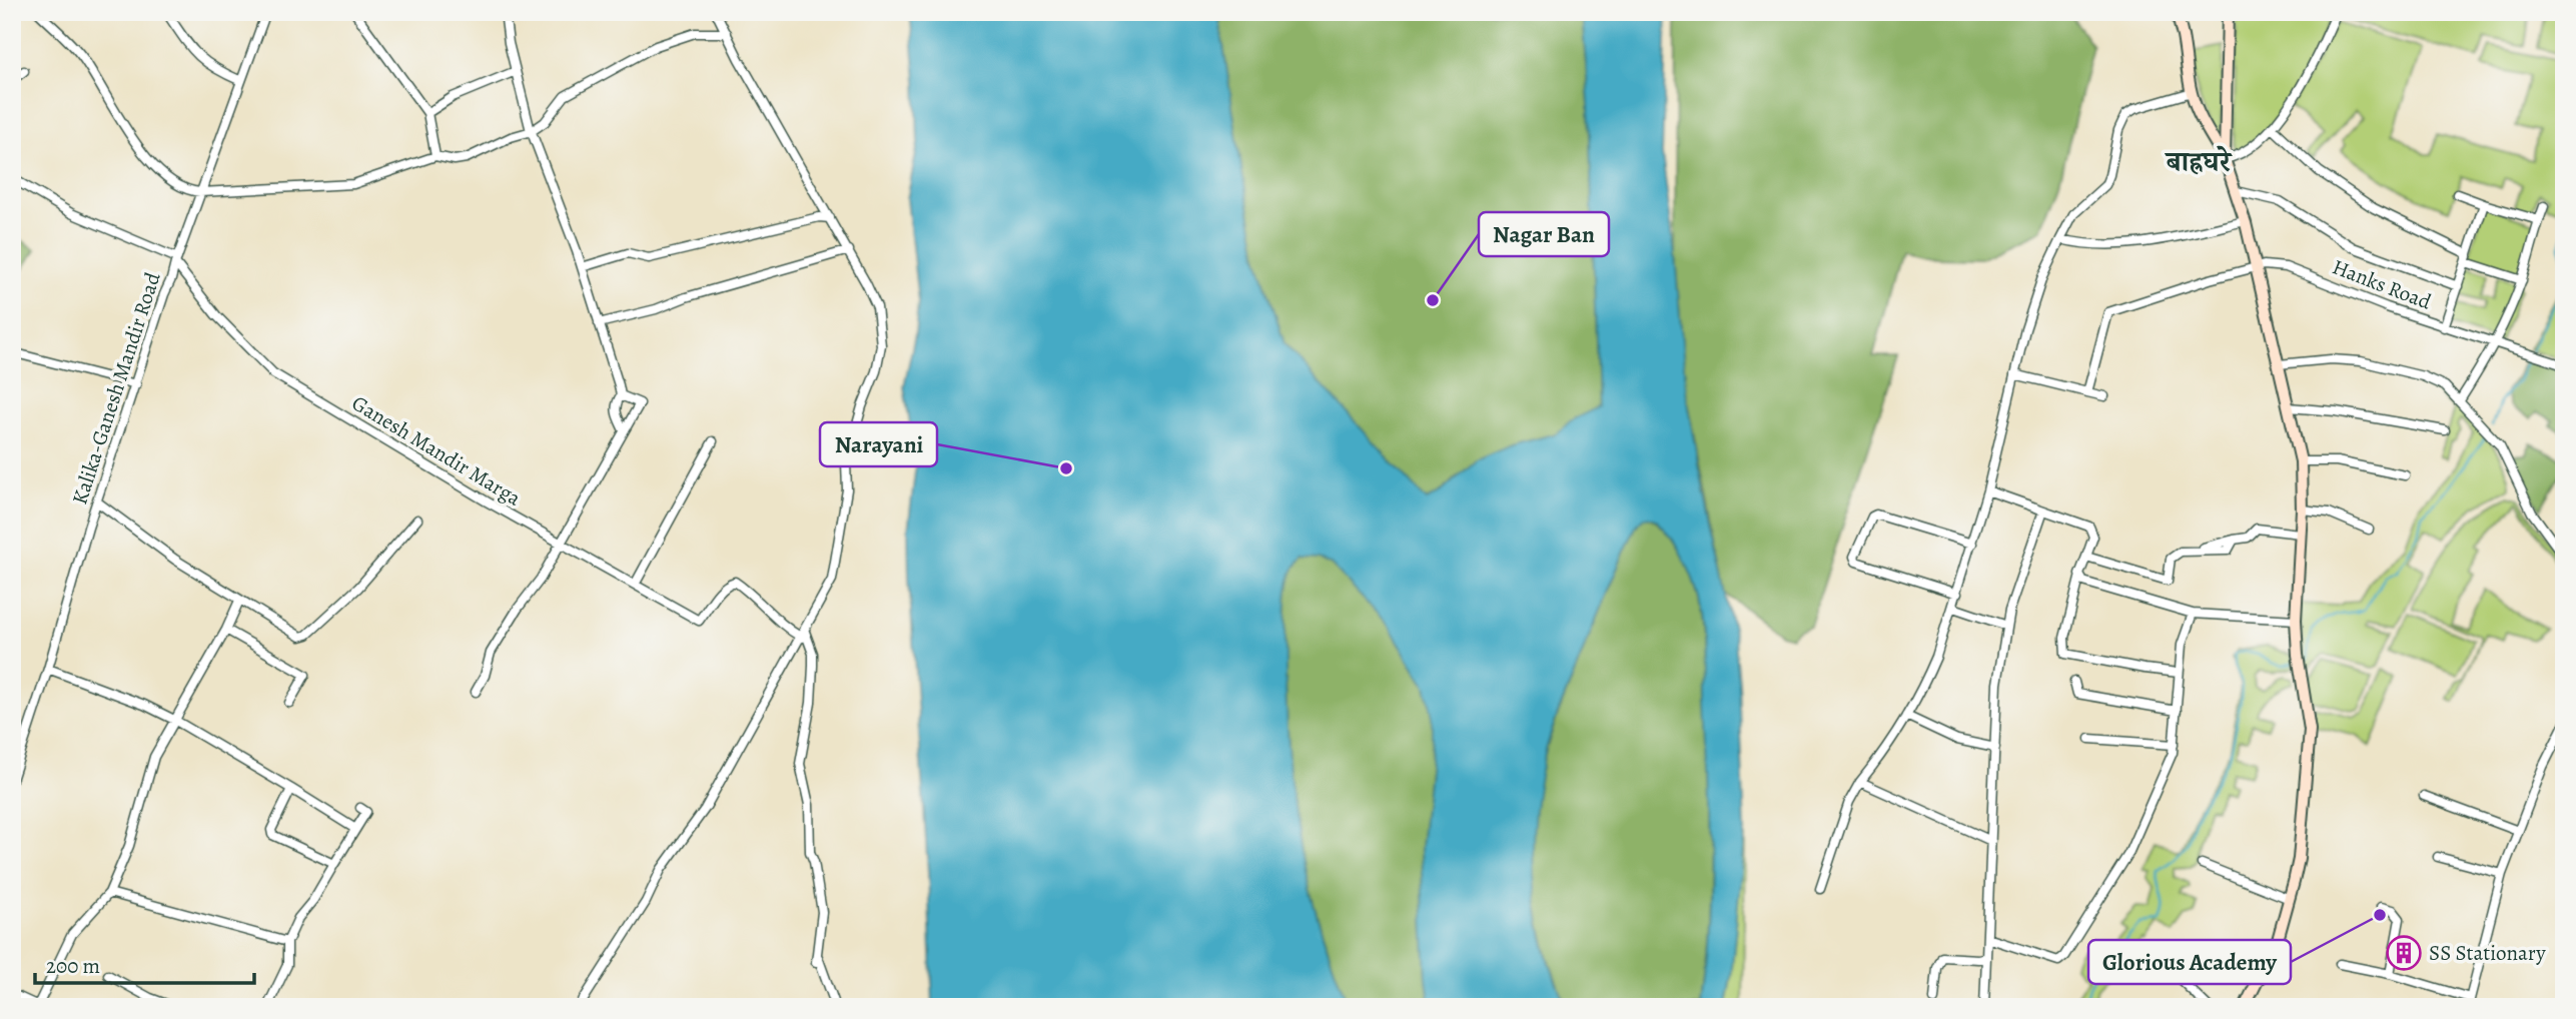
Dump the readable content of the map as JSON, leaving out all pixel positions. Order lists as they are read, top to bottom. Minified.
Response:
{"streets":{"street":["Hanks Road","Kalika-Ganesh Mandir Road","Ganesh Mandir Marga"]},"crossings":[["Kalika-Ganesh Mandir Road","Ganesh Mandir Marga"]],"districts":["बाह्रघरे"],"places":{"other":["Nagar Ban","Narayani","Glorious Academy"],"building":["SS Stationary"]},"scale_bar":"200 m"}
